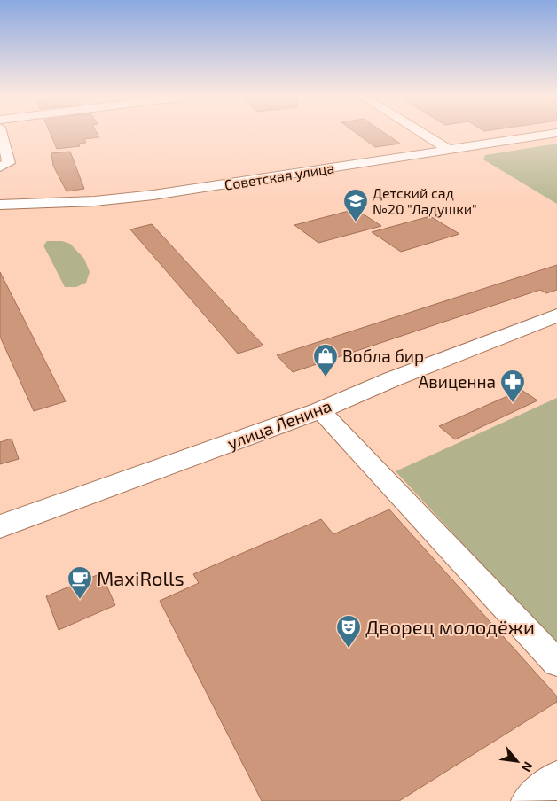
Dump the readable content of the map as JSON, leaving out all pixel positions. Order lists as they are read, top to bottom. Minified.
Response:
{"streets":{"main road":["улица Ленина"],"street":["Советская улица"]},"places":{"school or university":["Детский сад №20 \"Ладушки\""],"shop":["Вобла бир"],"pharmacy":["Авиценна"],"cafe":["MaxiRolls"],"theatre":["Дворец молодёжи"]},"north":"bottom right"}
